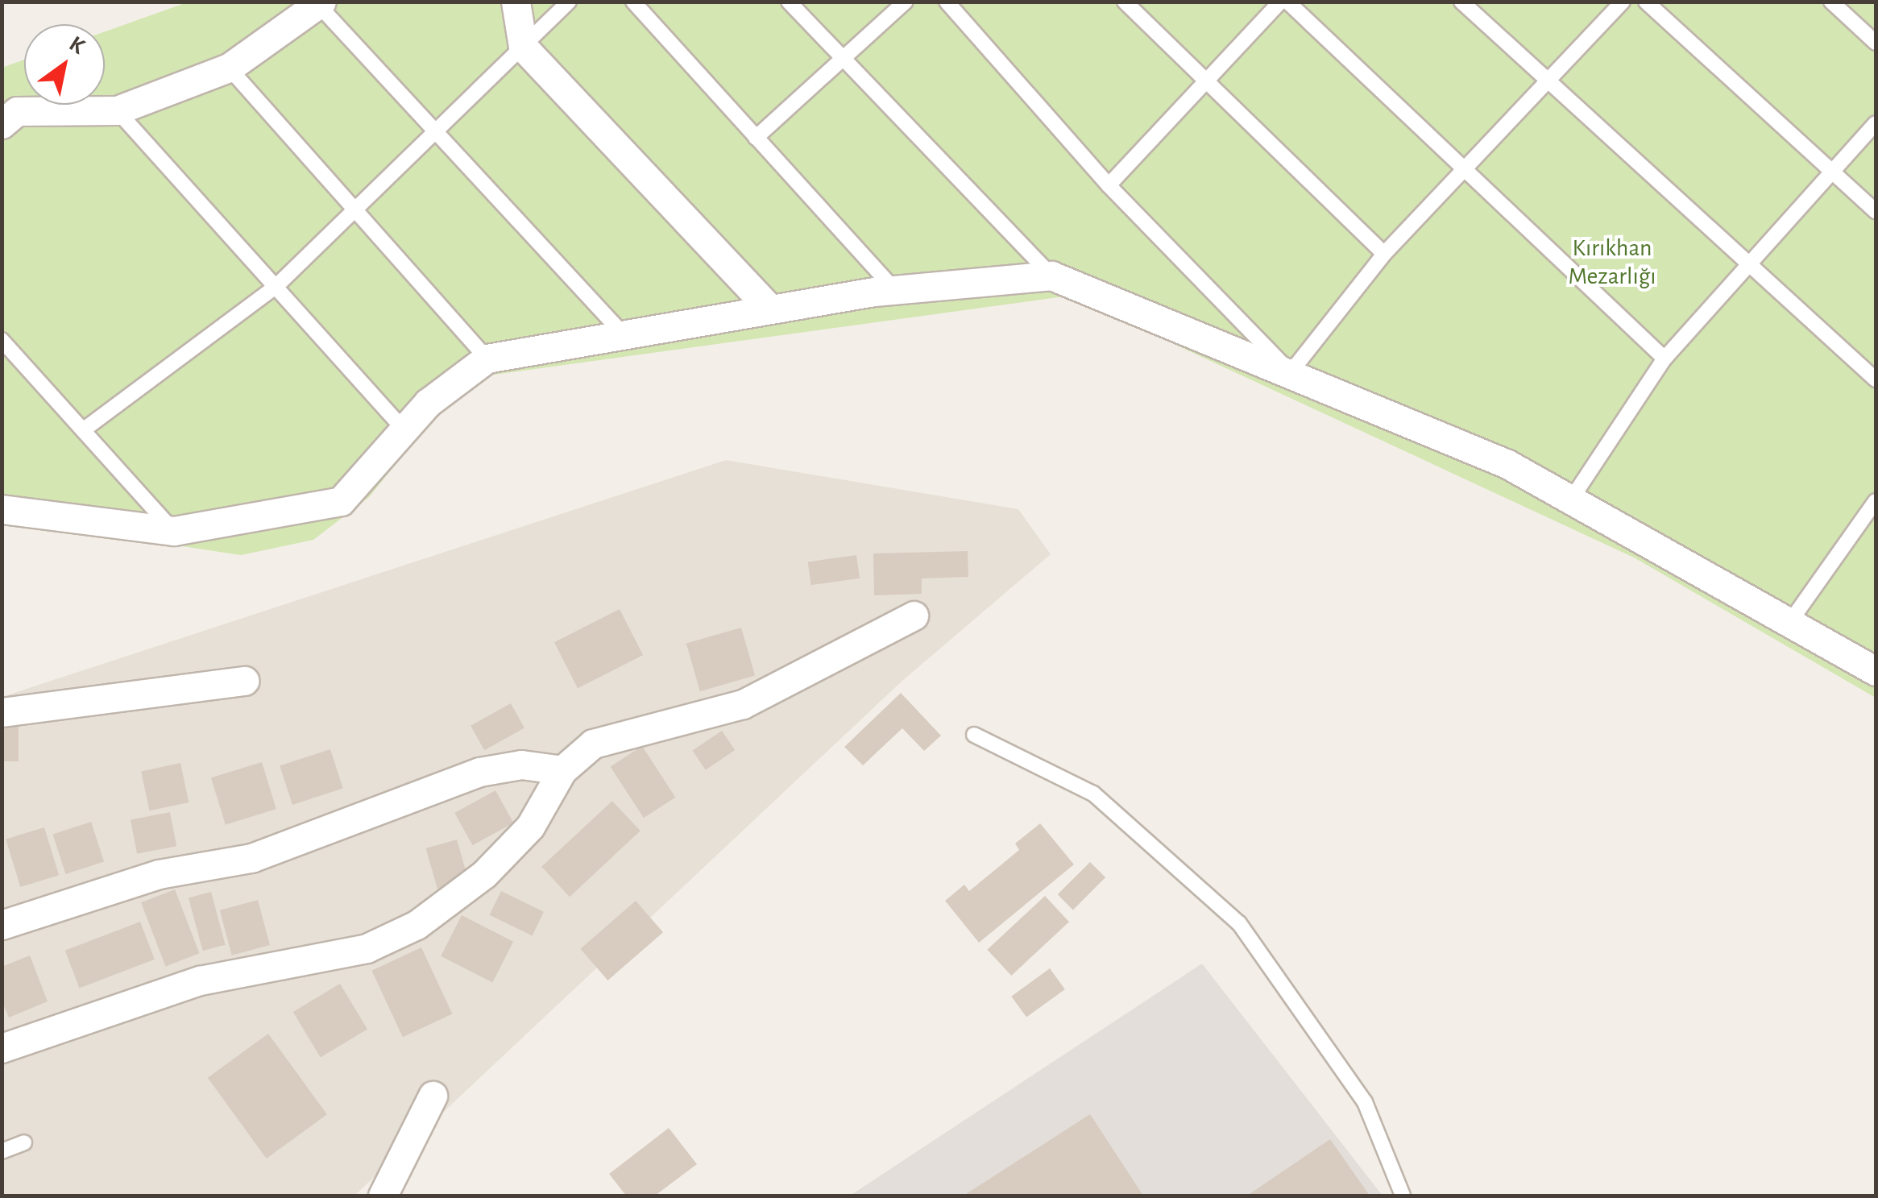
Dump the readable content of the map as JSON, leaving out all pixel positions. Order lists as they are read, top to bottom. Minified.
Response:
{"parks":["Kırıkhan Mezarlığı"],"north":"top right"}
